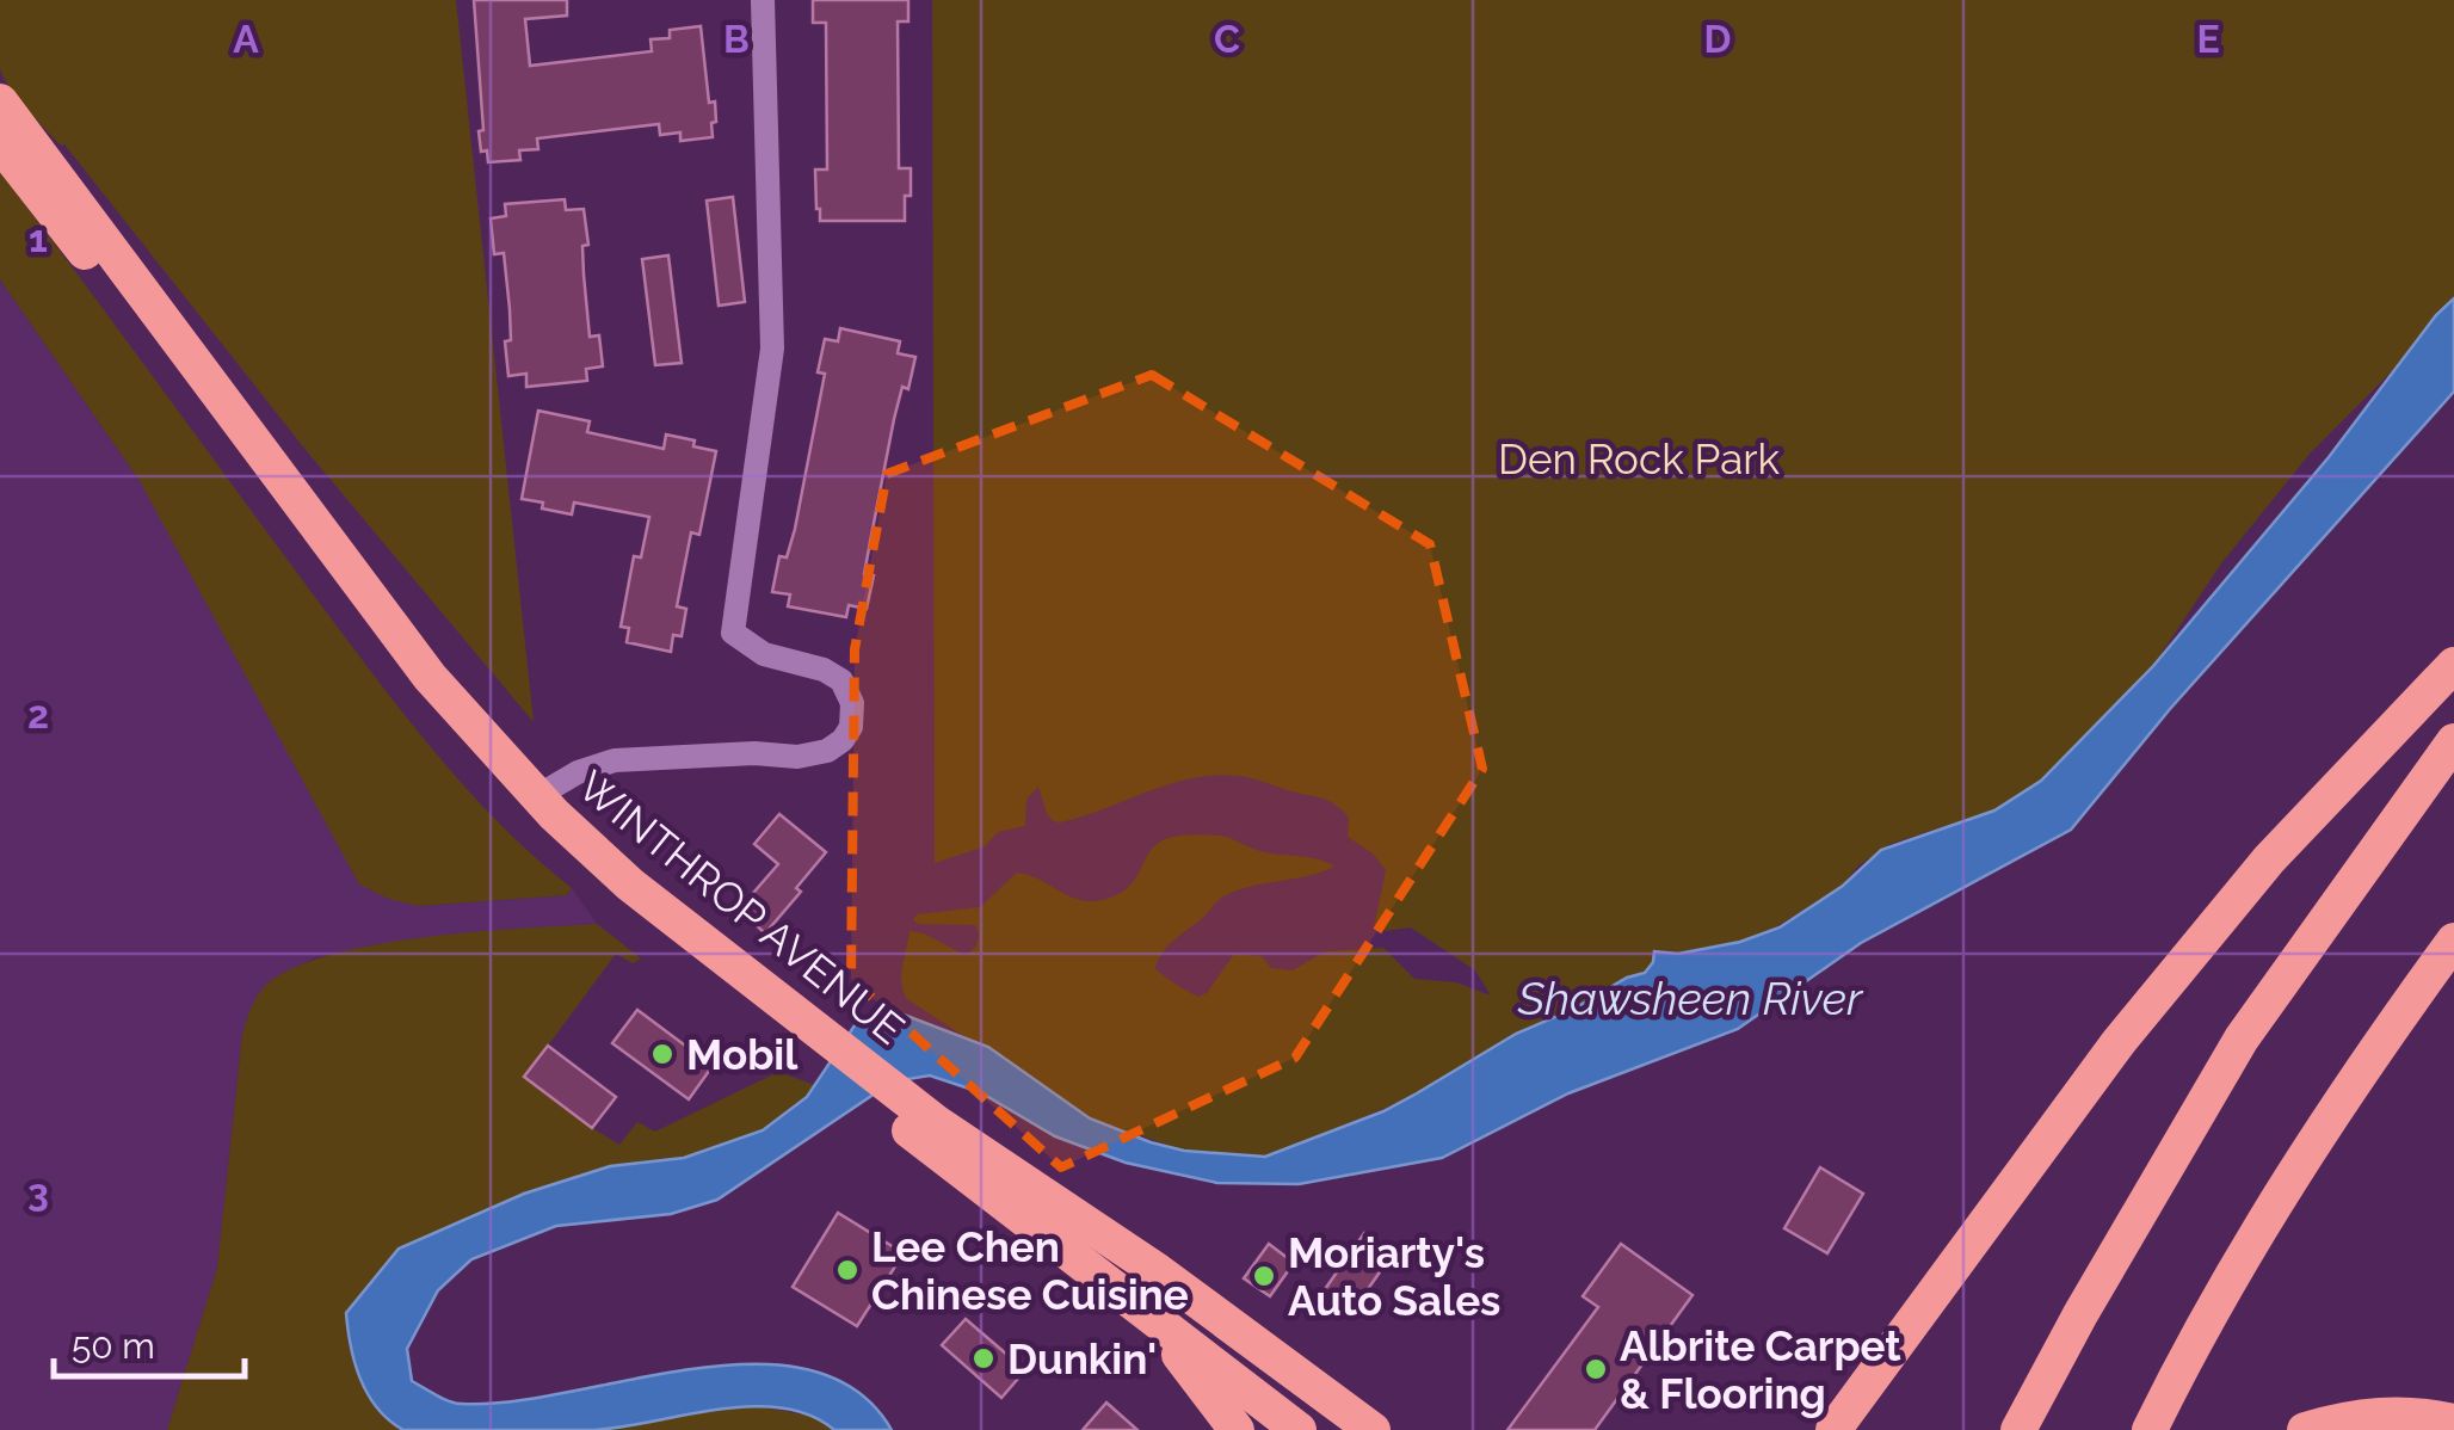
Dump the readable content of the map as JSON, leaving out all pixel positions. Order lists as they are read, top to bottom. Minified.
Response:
{"streets":{"highway":["WINTHROP AVENUE"]},"water":["Shawsheen River"],"parks":["Den Rock Park"],"places":["Mobil","Lee Chen Chinese Cuisine","Moriarty's Auto Sales","Dunkin'","Albrite Carpet & Flooring"],"scale_bar":"50 m","grid":{"columns":["A","B","C","D","E"],"rows":["1","2","3"]}}
